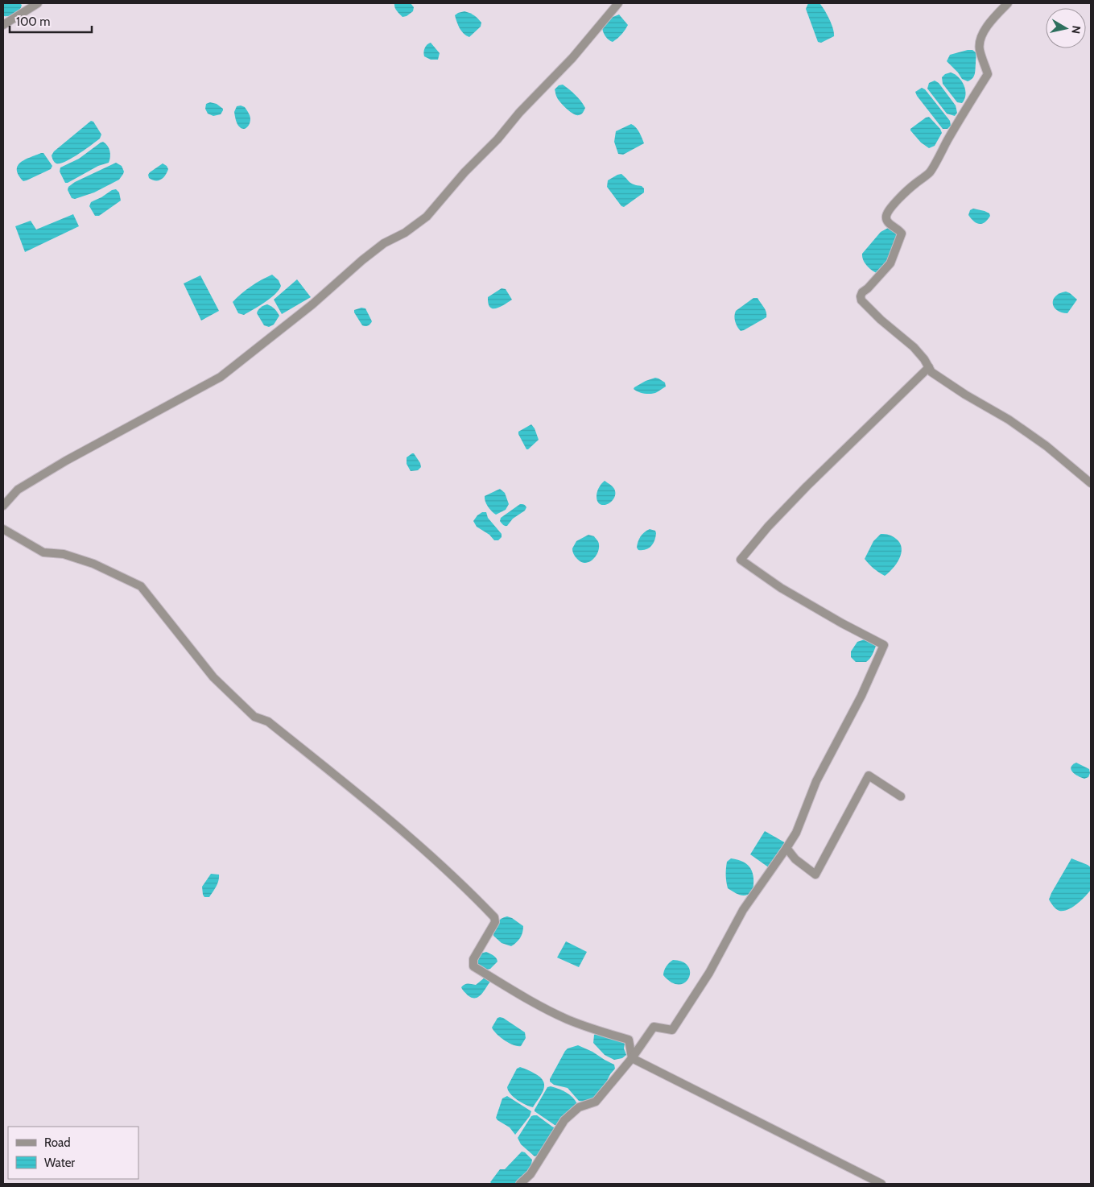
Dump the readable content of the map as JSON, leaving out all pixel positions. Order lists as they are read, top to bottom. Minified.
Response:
{"legend":["Road","Water"],"scale_bar":"100 m","north":"right"}
